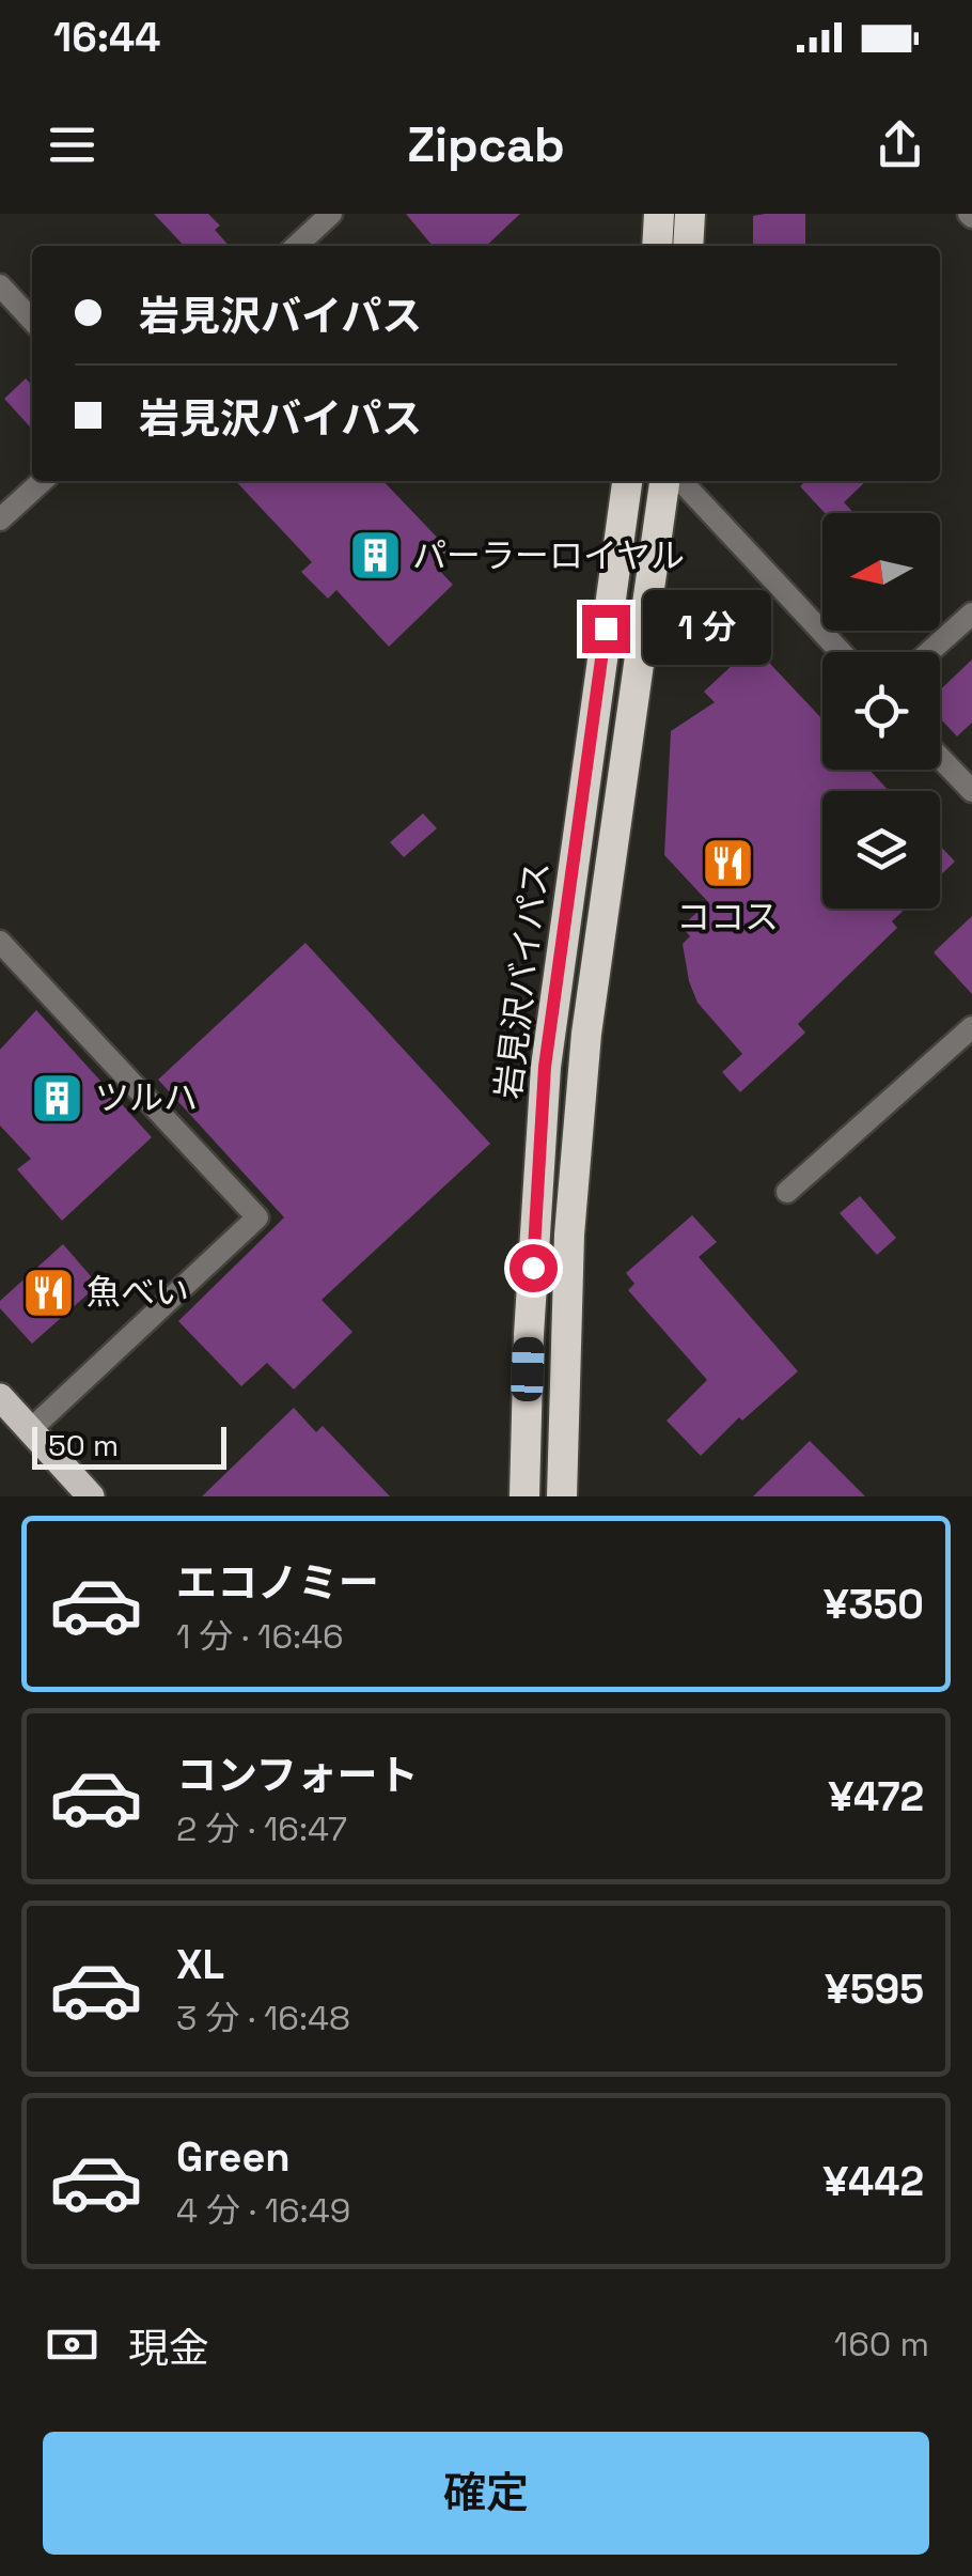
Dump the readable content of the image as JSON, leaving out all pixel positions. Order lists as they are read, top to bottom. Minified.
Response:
{"streets":{"highway":["岩見沢バイパス"]},"places":{"building":["パーラーロイヤル","ツルハ"],"restaurant":["ココス","魚べい"]},"scale_bar":"50 m","north":"left","page":{"status":"16:44","header":"Zipcab","banner":["岩見沢バイパス","岩見沢バイパス"],"bubble":"1 分","scale":"50 m","list":[{"name":"エコノミー","note":"1 分 · 16:46","value":"¥350"},{"name":"コンフォート","note":"2 分 · 16:47","value":"¥472"},{"name":"XL","note":"3 分 · 16:48","value":"¥595"},{"name":"Green","note":"4 分 · 16:49","value":"¥442"}],"pay":["現金","160 m"],"buttons":"確定"}}
